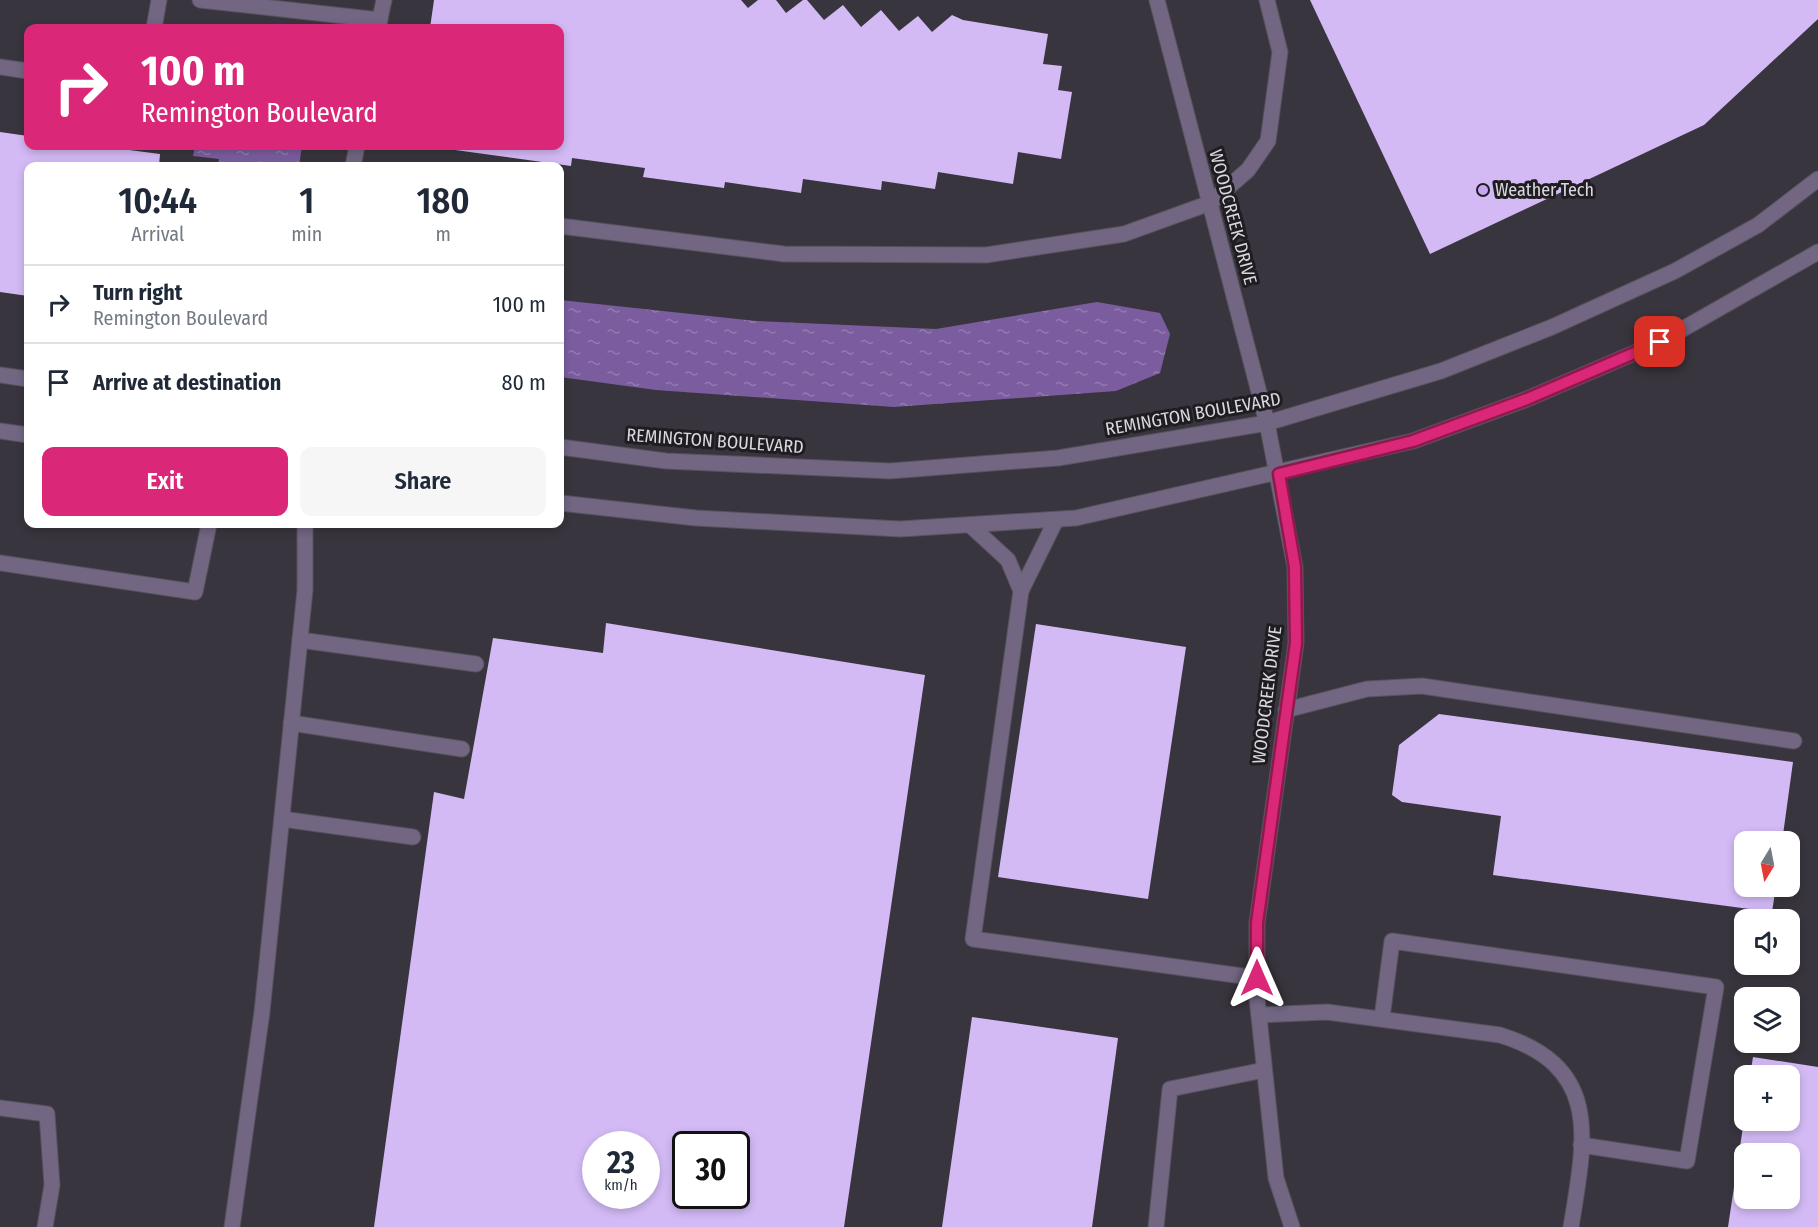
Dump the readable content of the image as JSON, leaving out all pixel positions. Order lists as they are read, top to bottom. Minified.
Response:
{"streets":{"street":["WOODCREEK DRIVE","REMINGTON BOULEVARD"]},"crossings":[["WOODCREEK DRIVE","REMINGTON BOULEVARD"]],"places":["Weather Tech"],"north":"bottom","page":{"turn":["100 m","Remington Boulevard"],"eta":["10:44","Arrival","1","min","180","m"],"list":[{"name":"Turn right","note":"Remington Boulevard","value":"100 m"},{"name":"Arrive at destination","value":"80 m"}],"buttons":["Exit","Share"],"map_buttons":["+","−"],"speed":"23 km/h","limit":"30"}}
